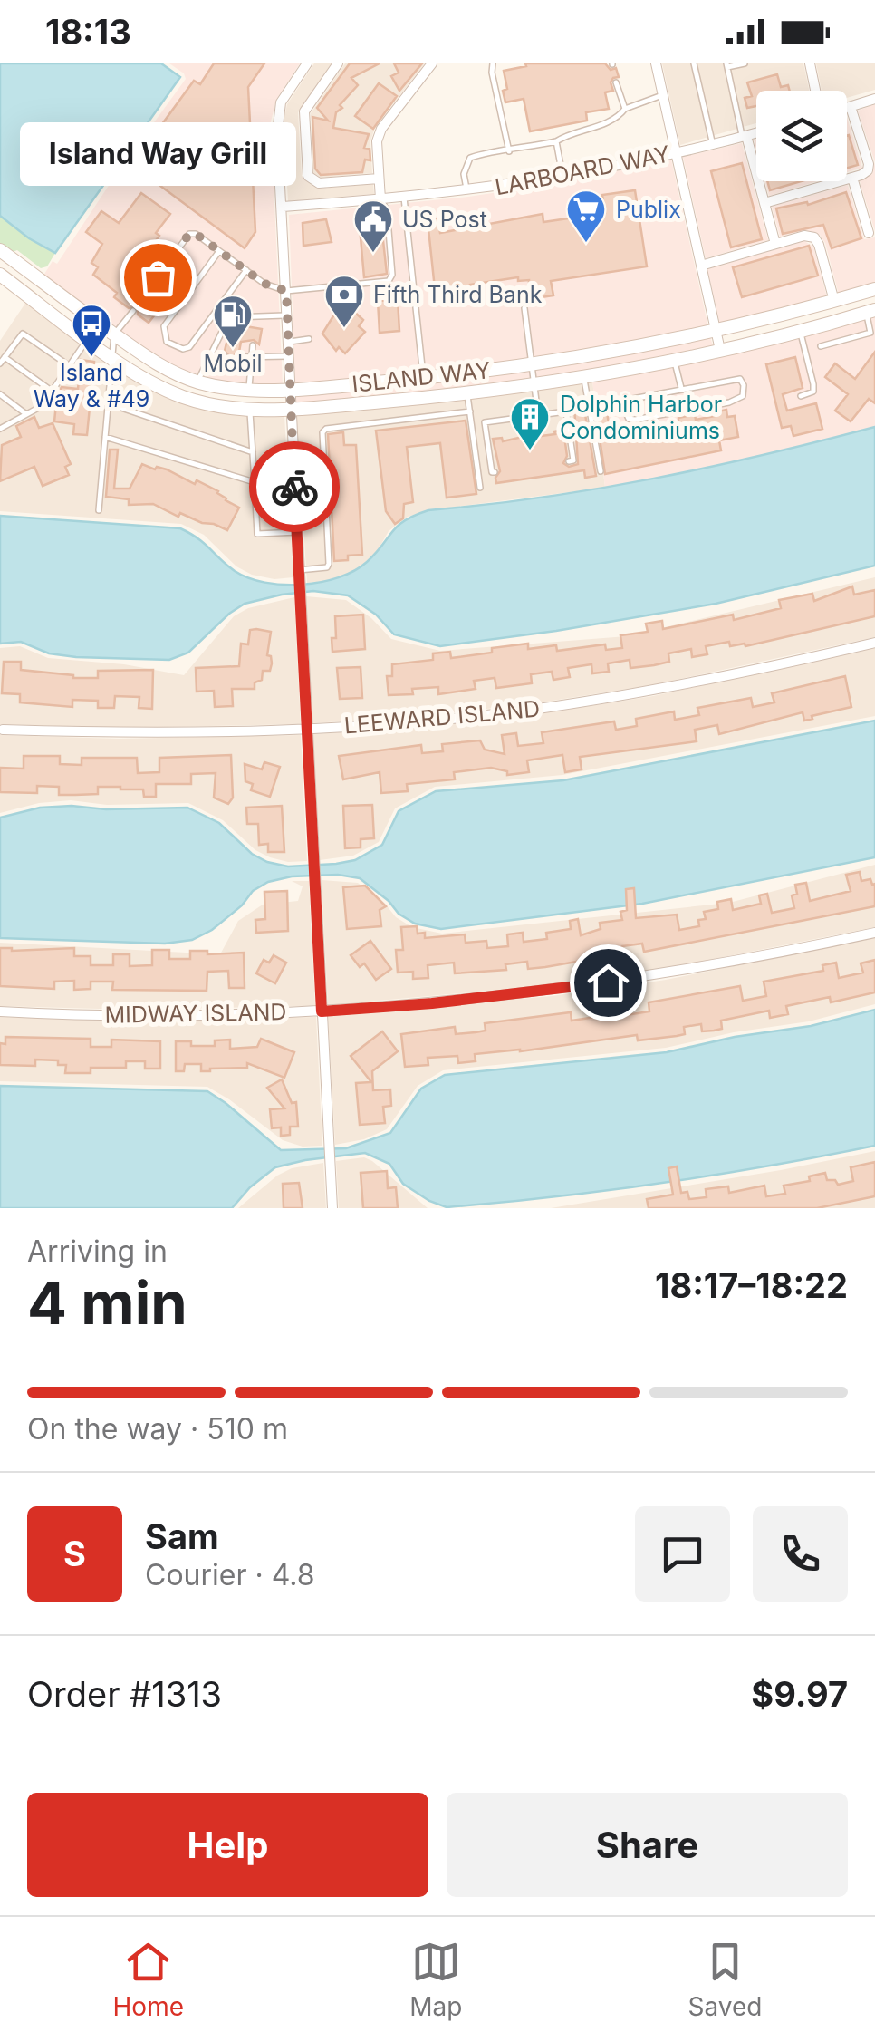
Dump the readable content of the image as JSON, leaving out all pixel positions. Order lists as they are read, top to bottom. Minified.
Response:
{"streets":{"street":["LARBOARD WAY","ISLAND WAY","LEEWARD ISLAND","MIDWAY ISLAND"]},"places":{"supermarket":["Publix"],"public building":["US Post"],"other":["Island Way Grill"],"bank":["Fifth Third Bank"],"fuel station":["Mobil"],"bus stop":["Island Way & #49"],"building":["Dolphin Harbor Condominiums"]},"page":{"status":"18:13","bubble":"Island Way Grill","heading":["4 min","Arriving in","18:17–18:22"],"panel":["Sam","Courier · 4.8","Order #1313","$9.97"],"bar":"On the way · 510 m","round":"S","buttons":["Help","Share"],"tabs":["Home","Map","Saved"]}}
